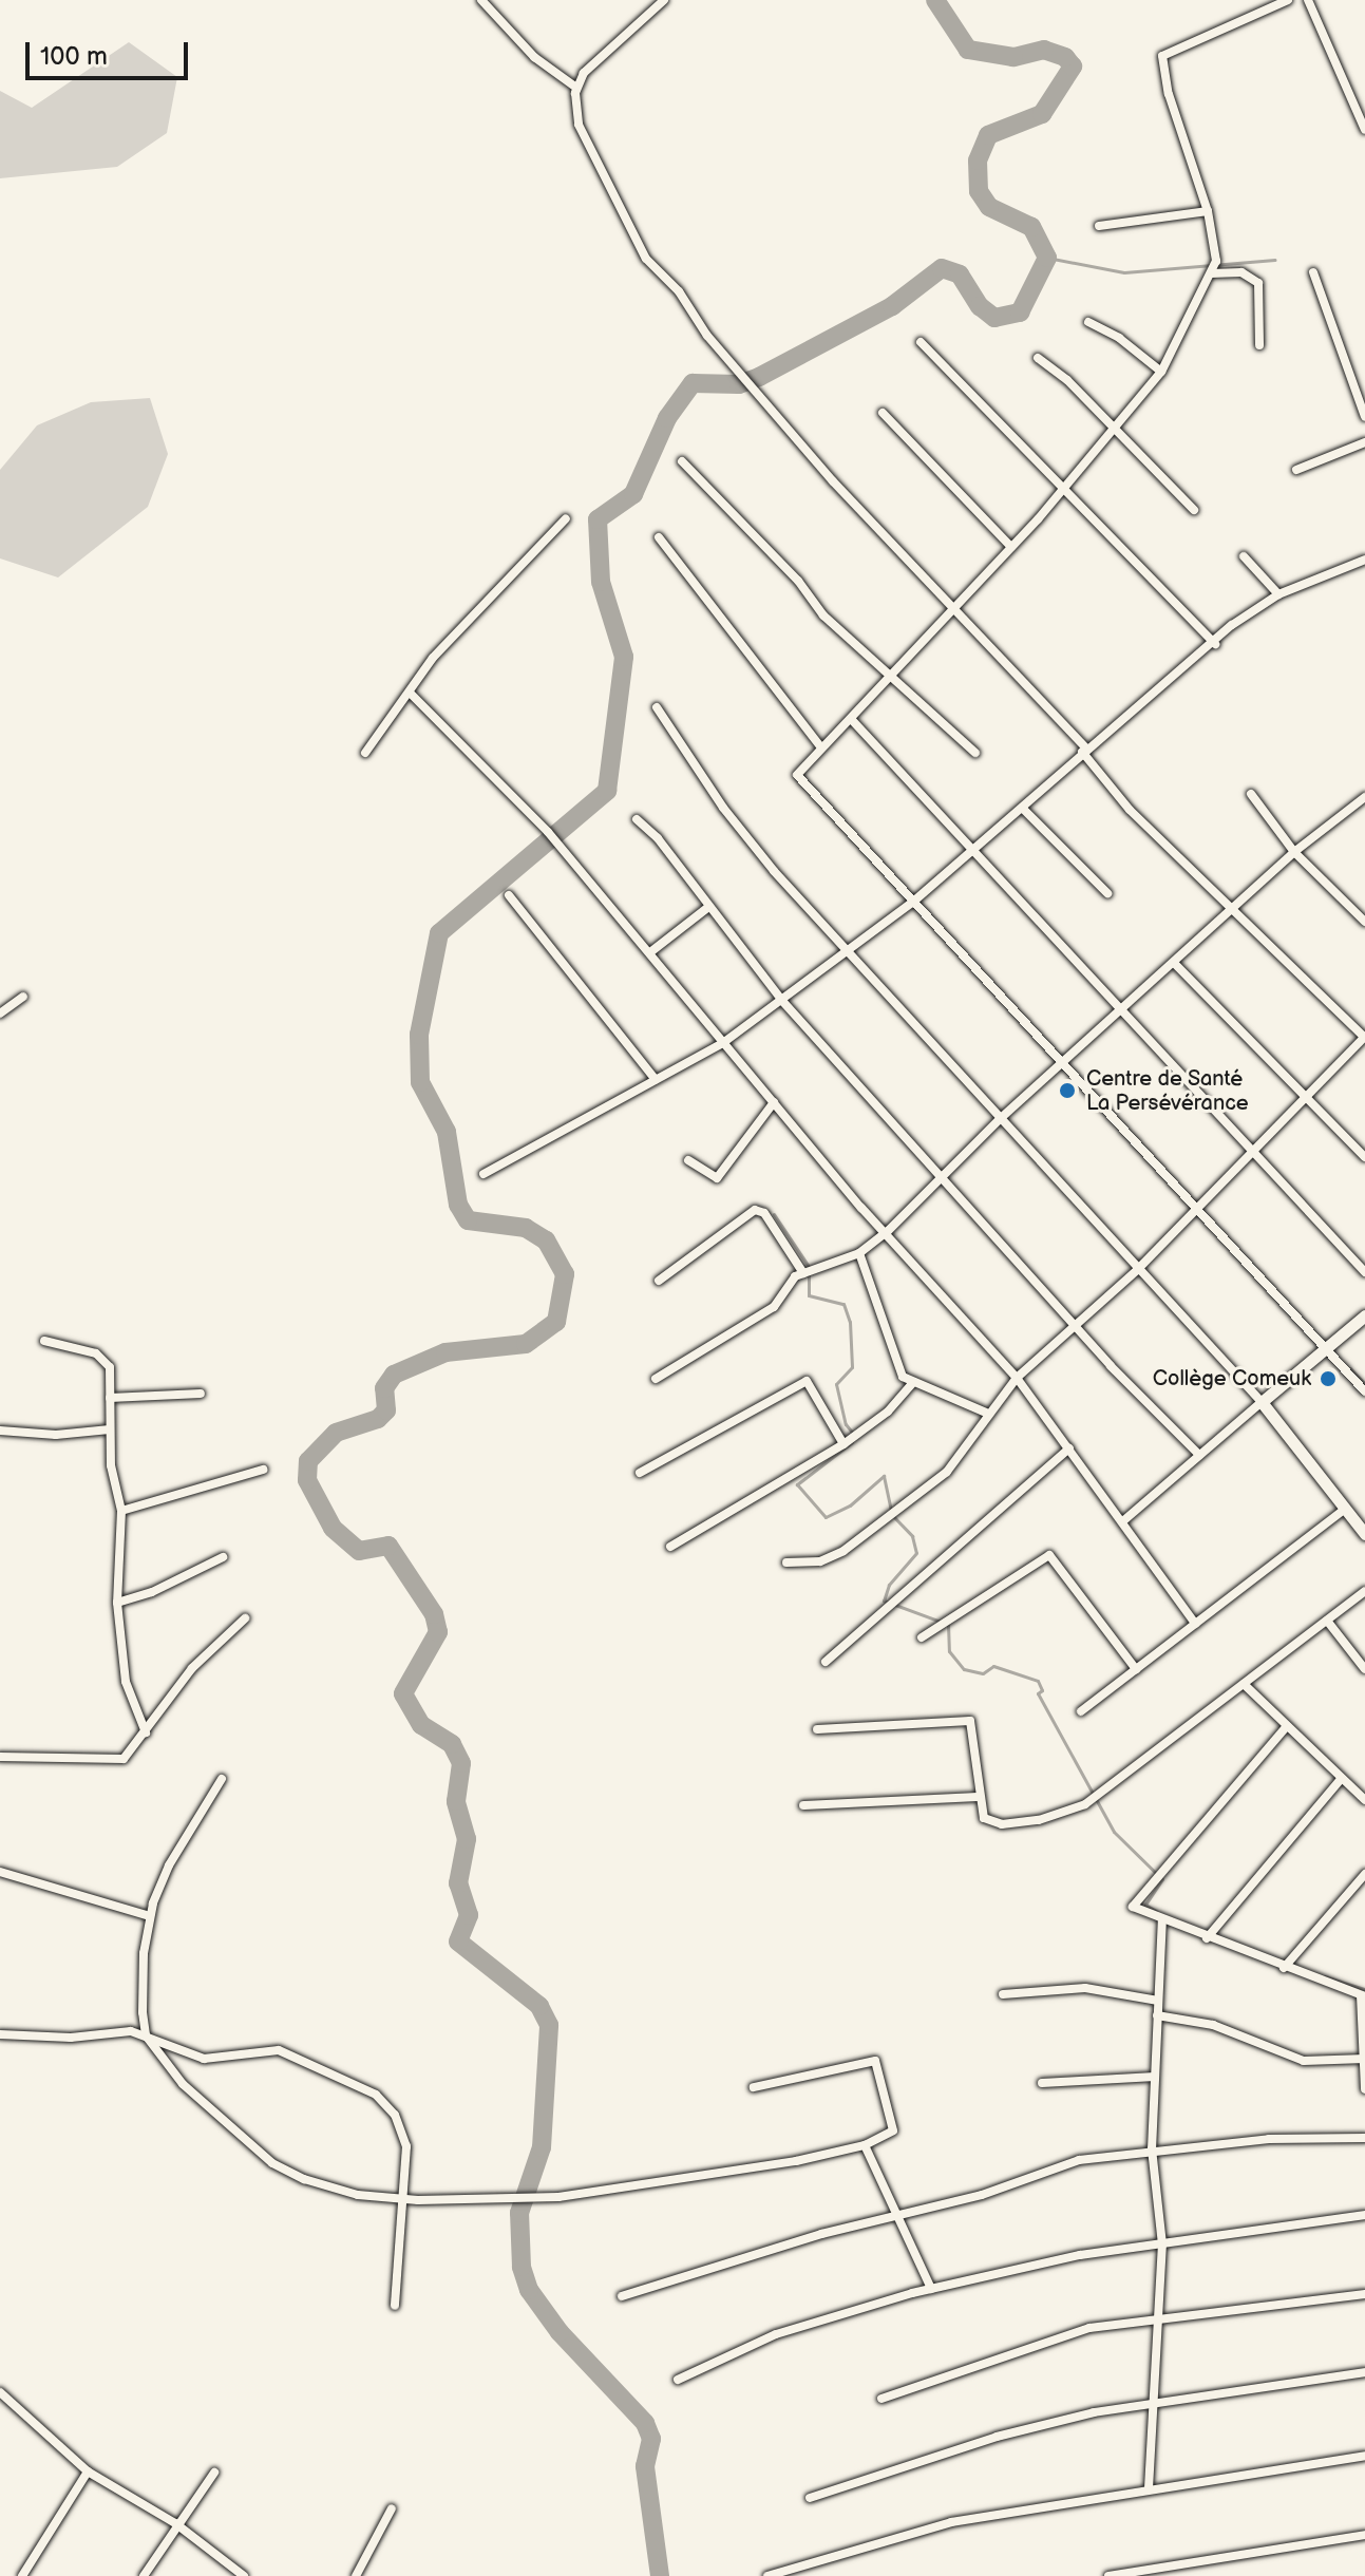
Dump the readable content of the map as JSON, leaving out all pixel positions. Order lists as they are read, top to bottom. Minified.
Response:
{"places":["Centre de Santé La Persévérance","Collège Comeuk"],"scale_bar":"100 m"}
